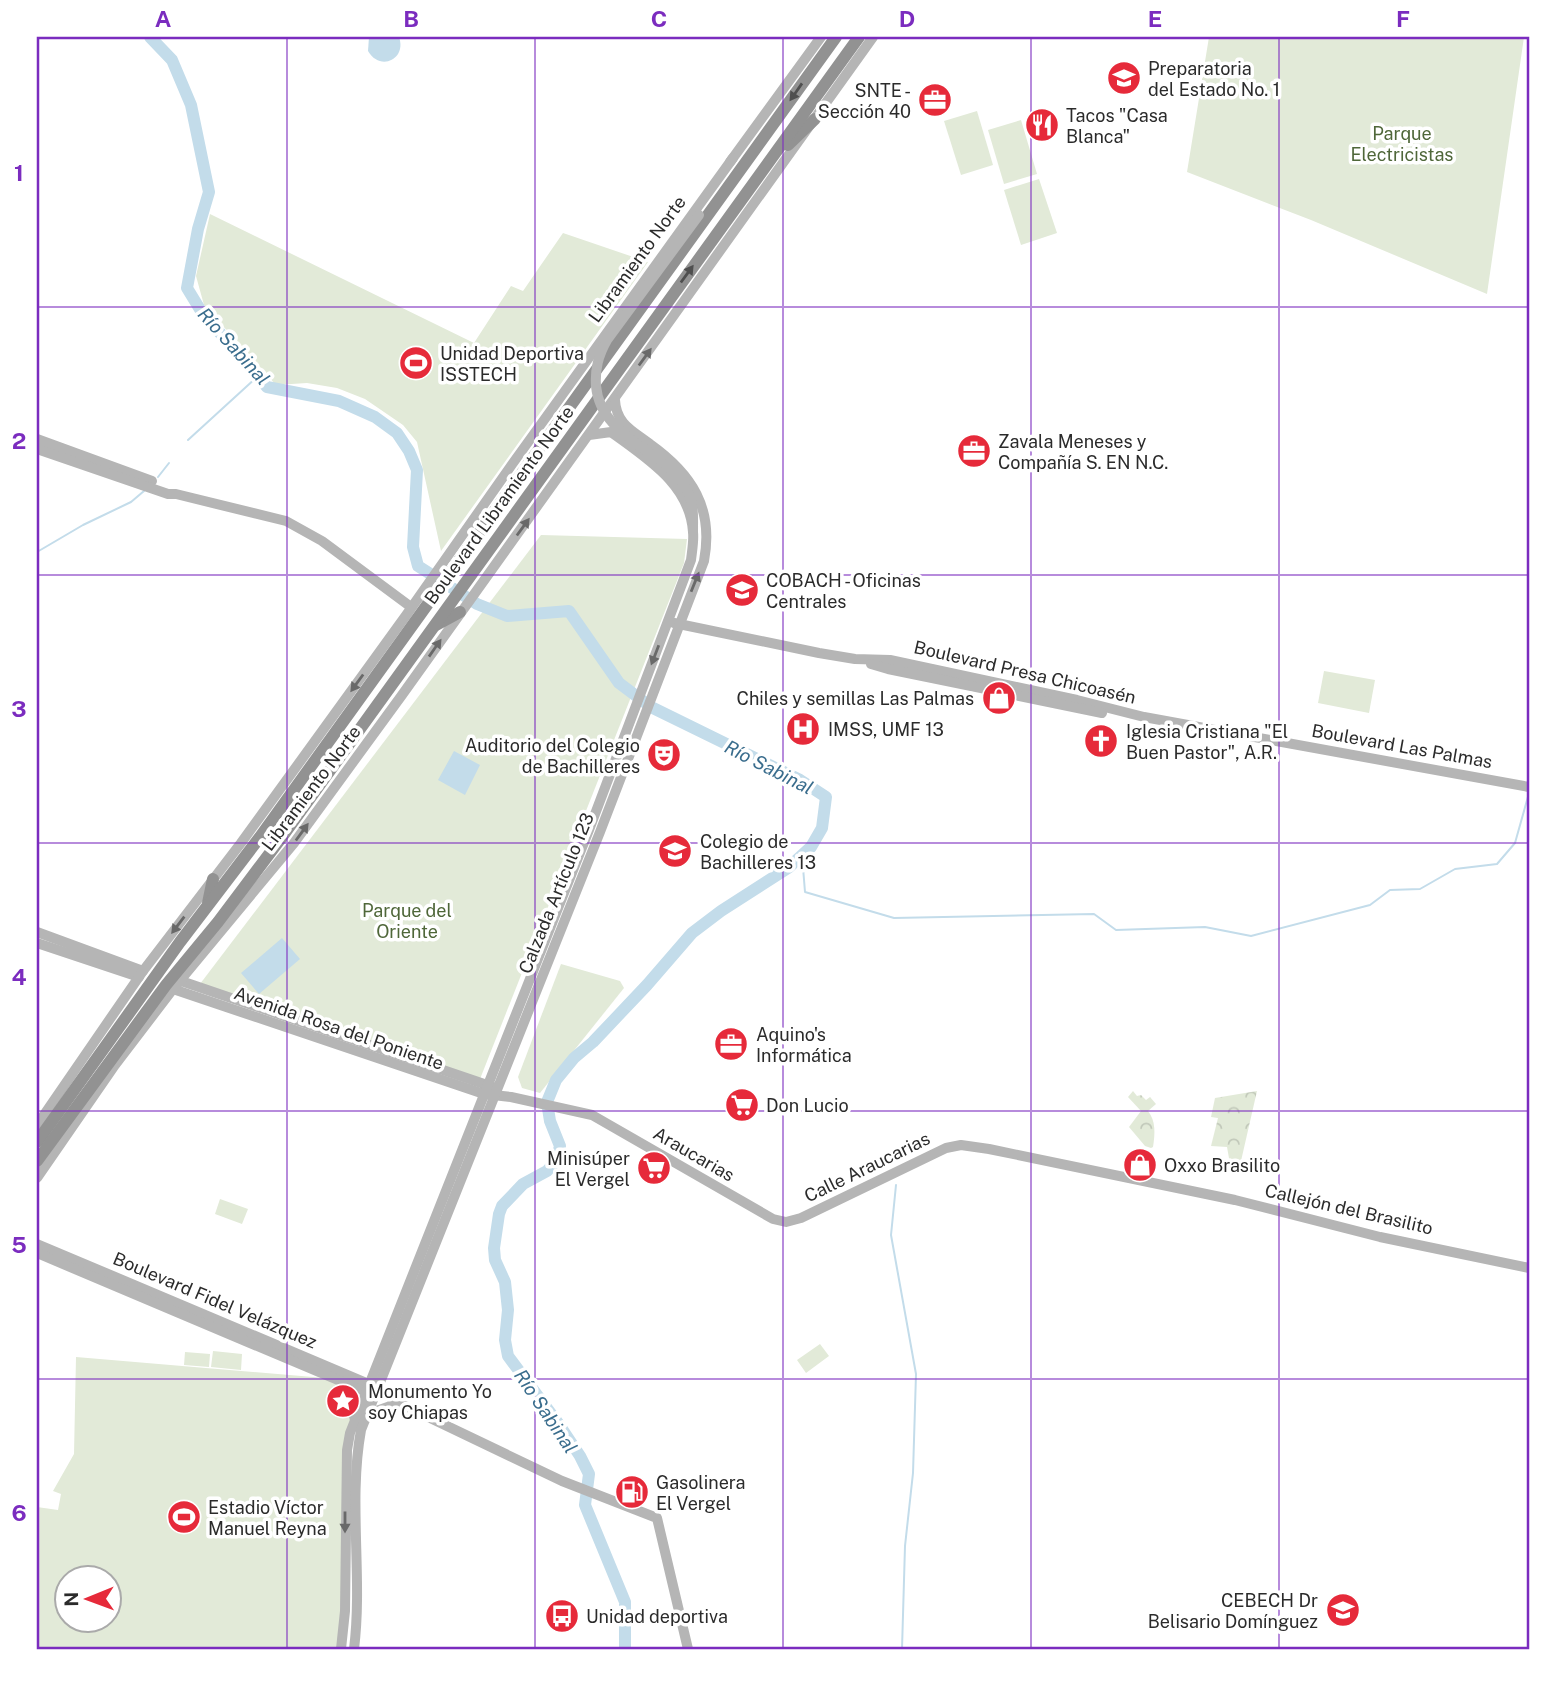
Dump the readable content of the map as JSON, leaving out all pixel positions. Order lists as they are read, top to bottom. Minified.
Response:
{"streets":{"highway":["Boulevard Libramiento Norte"],"street":["Libramiento Norte","Boulevard Presa Chicoasén","Boulevard Las Palmas","Calzada Artículo 123","Avenida Rosa del Poniente","Araucarias","Calle Araucarias","Callejón del Brasilito","Boulevard Fidel Velázquez"]},"crossings":[["Libramiento Norte","Boulevard Libramiento Norte"],["Libramiento Norte","Avenida Rosa del Poniente"],["Boulevard Libramiento Norte","Avenida Rosa del Poniente"],["Boulevard Presa Chicoasén","Boulevard Las Palmas"],["Boulevard Presa Chicoasén","Calzada Artículo 123"],["Calzada Artículo 123","Avenida Rosa del Poniente"],["Calzada Artículo 123","Araucarias"],["Calzada Artículo 123","Boulevard Fidel Velázquez"],["Avenida Rosa del Poniente","Araucarias"],["Araucarias","Calle Araucarias"],["Calle Araucarias","Callejón del Brasilito"]],"water":["Río Sabinal"],"parks":["Parque Electricistas","Parque del Oriente"],"places":{"school or university":["Preparatoria del Estado No. 1","COBACH - Oficinas Centrales","Colegio de Bachilleres 13","CEBECH Dr Belisario Domínguez"],"office":["SNTE - Sección 40","Zavala Meneses y Compañía S. EN N.C.","Aquino's Informática"],"restaurant":["Tacos \"Casa Blanca\""],"sports":["Unidad Deportiva ISSTECH","Estadio Víctor Manuel Reyna"],"shop":["Chiles y semillas Las Palmas","Oxxo Brasilito"],"hospital":["IMSS, UMF 13"],"church":["Iglesia Cristiana \"El Buen Pastor\", A.R."],"theatre":["Auditorio del Colegio de Bachilleres"],"supermarket":["Don Lucio","Minisúper El Vergel"],"place":["Monumento Yo soy Chiapas"],"fuel station":["Gasolinera El Vergel"],"bus stop":["Unidad deportiva"]},"north":"left","grid":{"columns":["A","B","C","D","E","F"],"rows":["1","2","3","4","5","6"]}}
